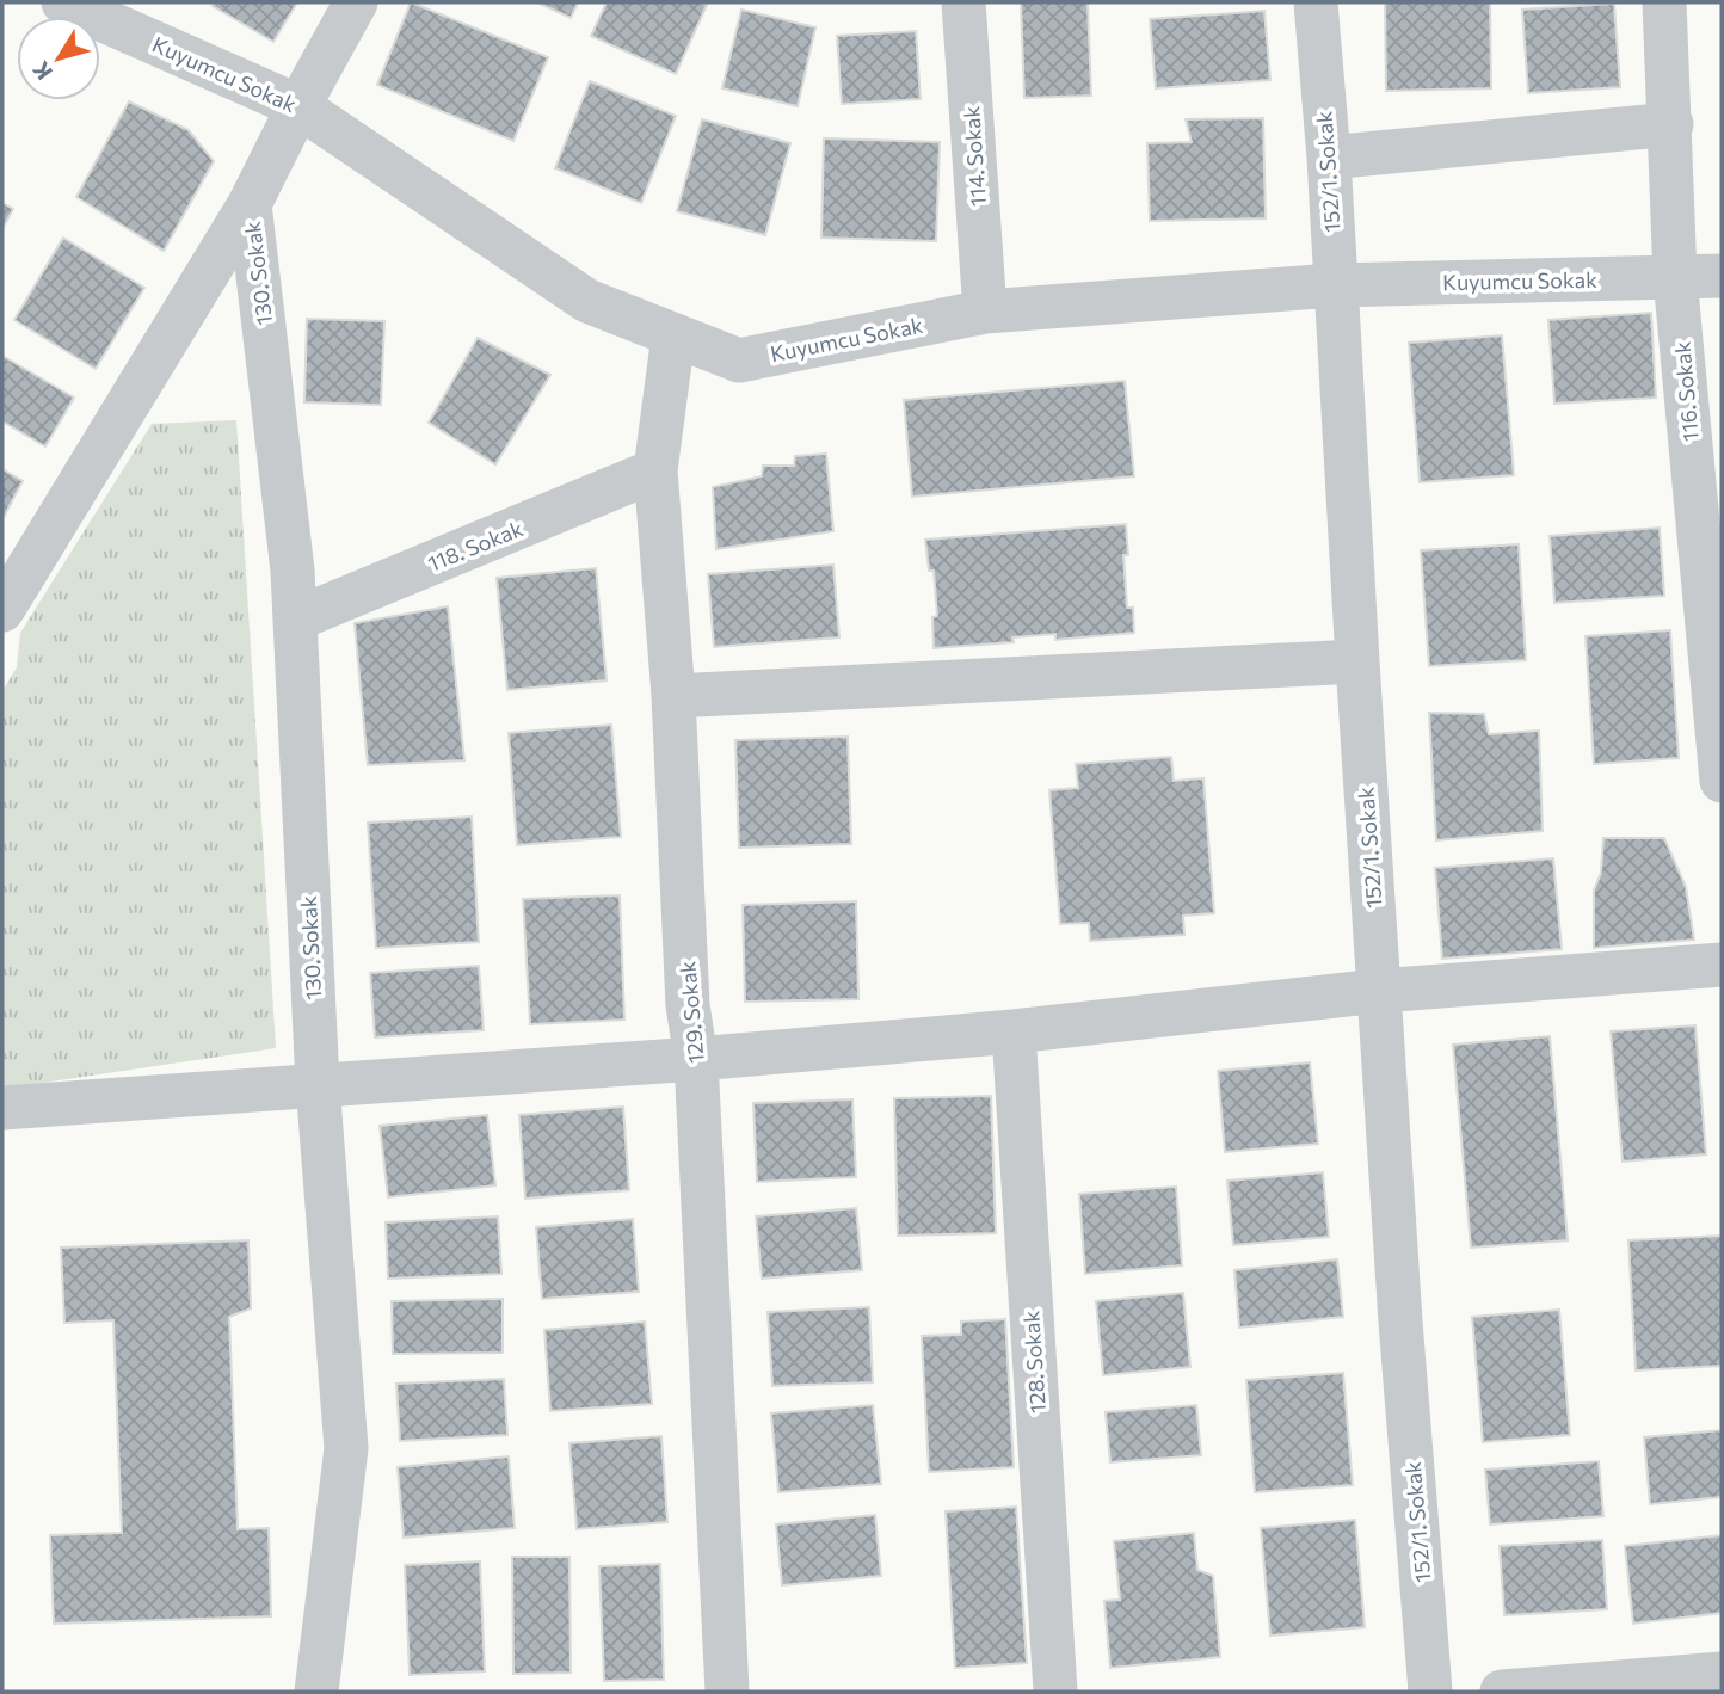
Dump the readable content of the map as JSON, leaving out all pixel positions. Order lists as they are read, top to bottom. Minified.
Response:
{"streets":{"street":["Kuyumcu Sokak","114. Sokak","152/1. Sokak","130. Sokak","116. Sokak","118. Sokak","129. Sokak","128. Sokak"]},"crossings":[["Kuyumcu Sokak","114. Sokak"],["Kuyumcu Sokak","152/1. Sokak"],["Kuyumcu Sokak","116. Sokak"],["Kuyumcu Sokak","129. Sokak"],["130. Sokak","118. Sokak"],["118. Sokak","129. Sokak"]],"north":"bottom left"}
